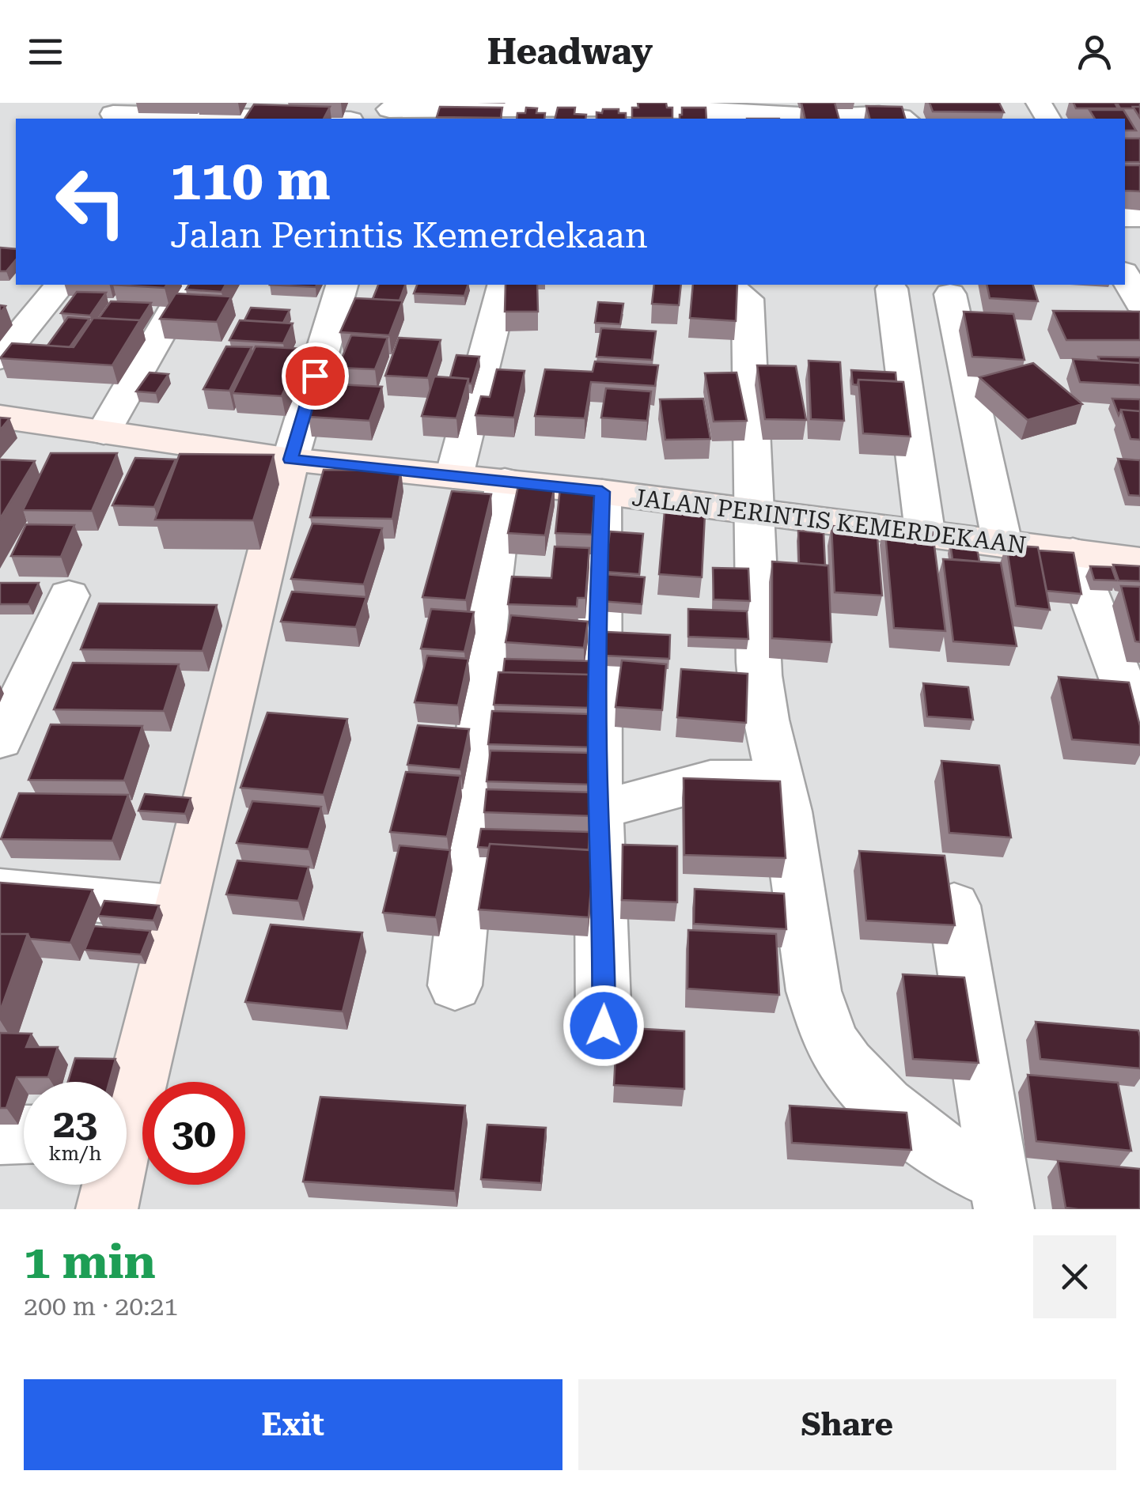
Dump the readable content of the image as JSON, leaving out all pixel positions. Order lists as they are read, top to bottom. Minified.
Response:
{"streets":{"street":["JALAN PERINTIS KEMERDEKAAN"]},"page":{"header":"Headway","turn":["110 m","Jalan Perintis Kemerdekaan"],"speed":"23 km/h","limit":"30","heading":["1 min","200 m · 20:21"],"buttons":["Exit","Share"]}}
